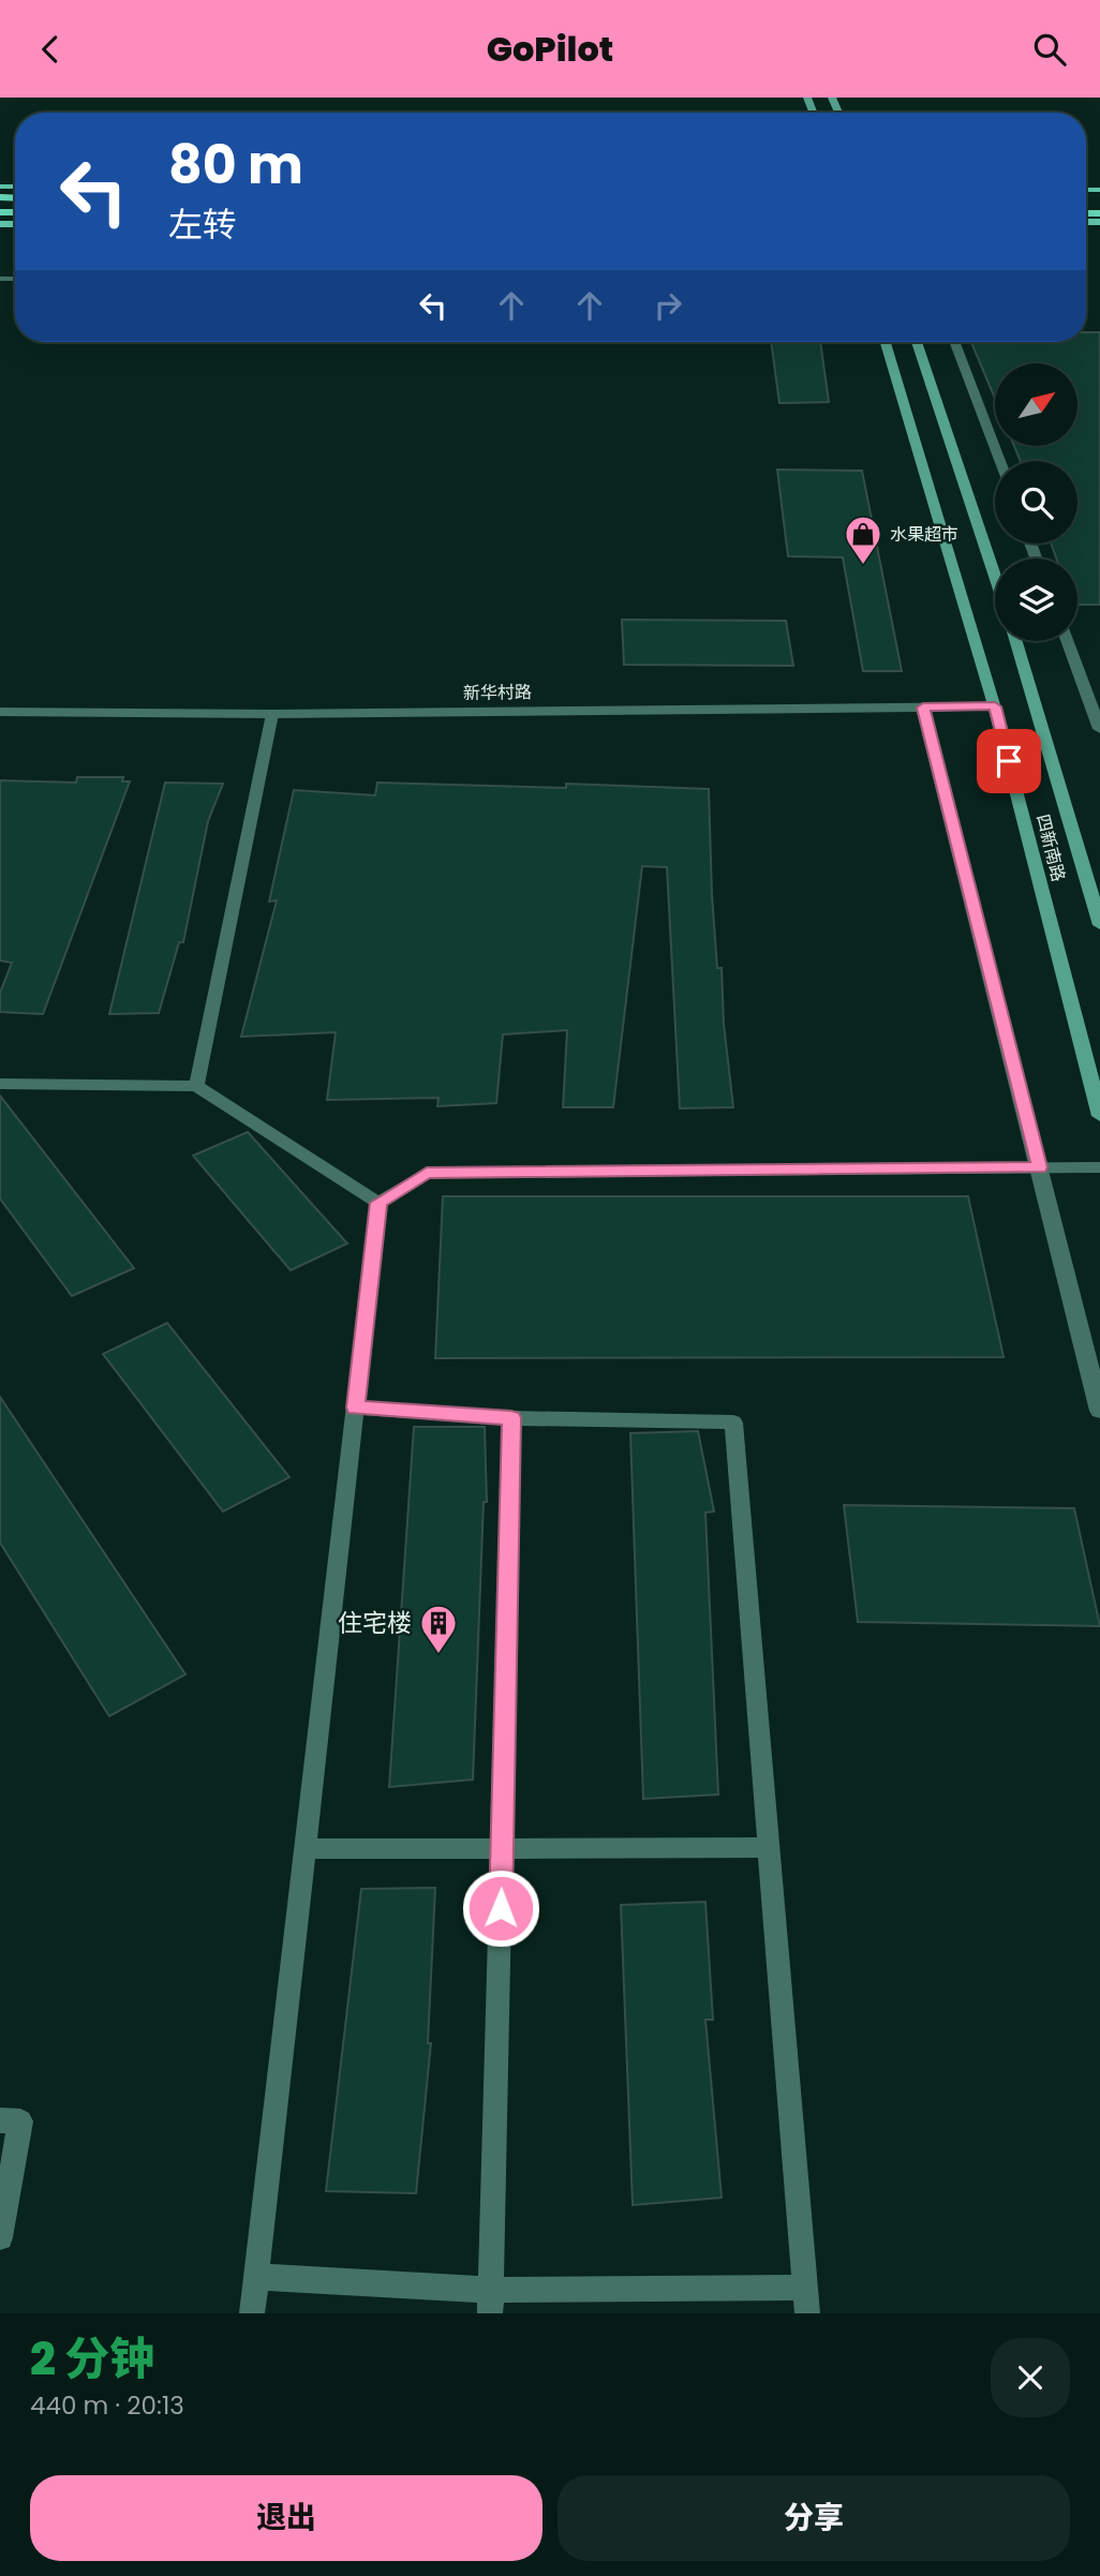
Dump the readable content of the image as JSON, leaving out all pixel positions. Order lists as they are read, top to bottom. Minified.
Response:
{"streets":{"main road":["四新南路"],"street":["新华村路"]},"crossings":[["新华村路","四新南路"]],"places":{"shop":["水果超市"],"building":["住宅楼"]},"north":"top right","page":{"header":"GoPilot","turn":["80 m","左转"],"heading":["2 分钟","440 m · 20:13"],"buttons":["退出","分享"]}}
